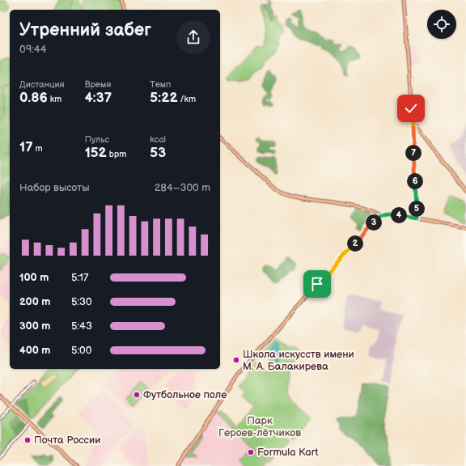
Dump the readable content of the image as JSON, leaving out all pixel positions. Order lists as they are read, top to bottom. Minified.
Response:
{"parks":["Парк Героев-лётчиков"],"places":["Школа искусств имени М. А. Балакирева","Футбольное поле","Почта России","Formula Kart"],"page":{"heading":["Утренний забег","09:44"],"stats":[["Дистанция","0.86 km"],["Время","4:37"],["Темп","5:22 /km"],["17 m"],["Пульс","152 bpm"],["kcal","53"]],"pins":["7","6","5","4","3","2"],"chart":["Набор высоты","284–300 m"],"list":[{"name":"100 m","note":"5:17"},{"name":"200 m","note":"5:30"},{"name":"300 m","note":"5:43"},{"name":"400 m","note":"5:00"}]}}
